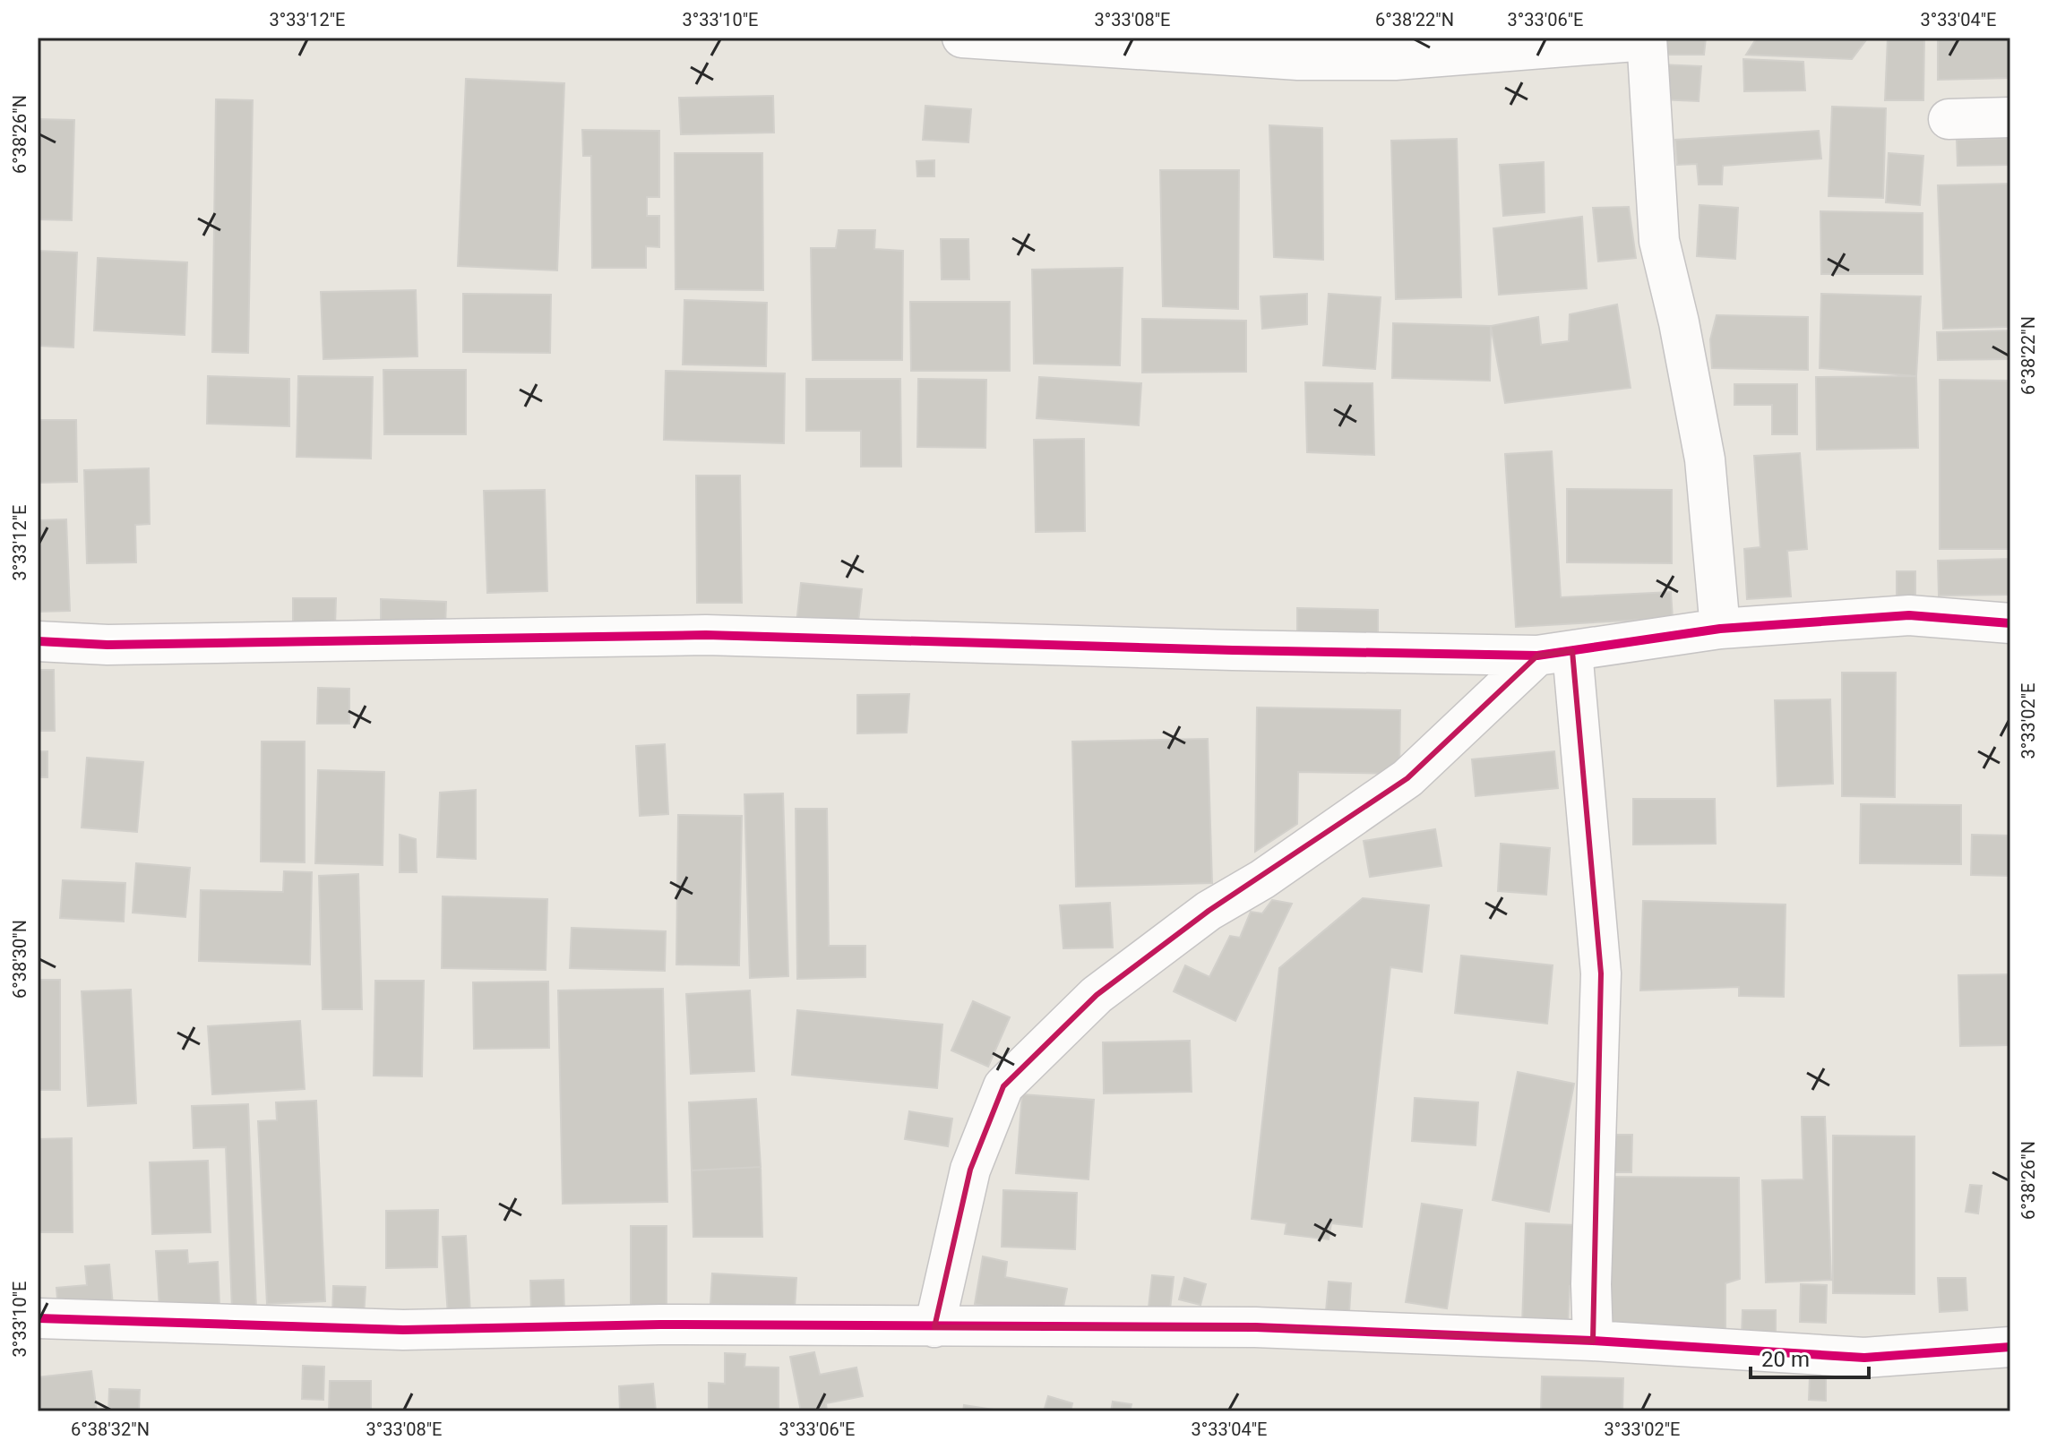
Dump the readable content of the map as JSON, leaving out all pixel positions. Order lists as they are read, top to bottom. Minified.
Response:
{"scale_bar":"20 m","coordinates":["3°33'12\"E","3°33'10\"E","3°33'08\"E","6°38'22\"N","3°33'06\"E","3°33'04\"E","6°38'26\"N","3°33'02\"E","6°38'30\"N","6°38'32\"N"]}
